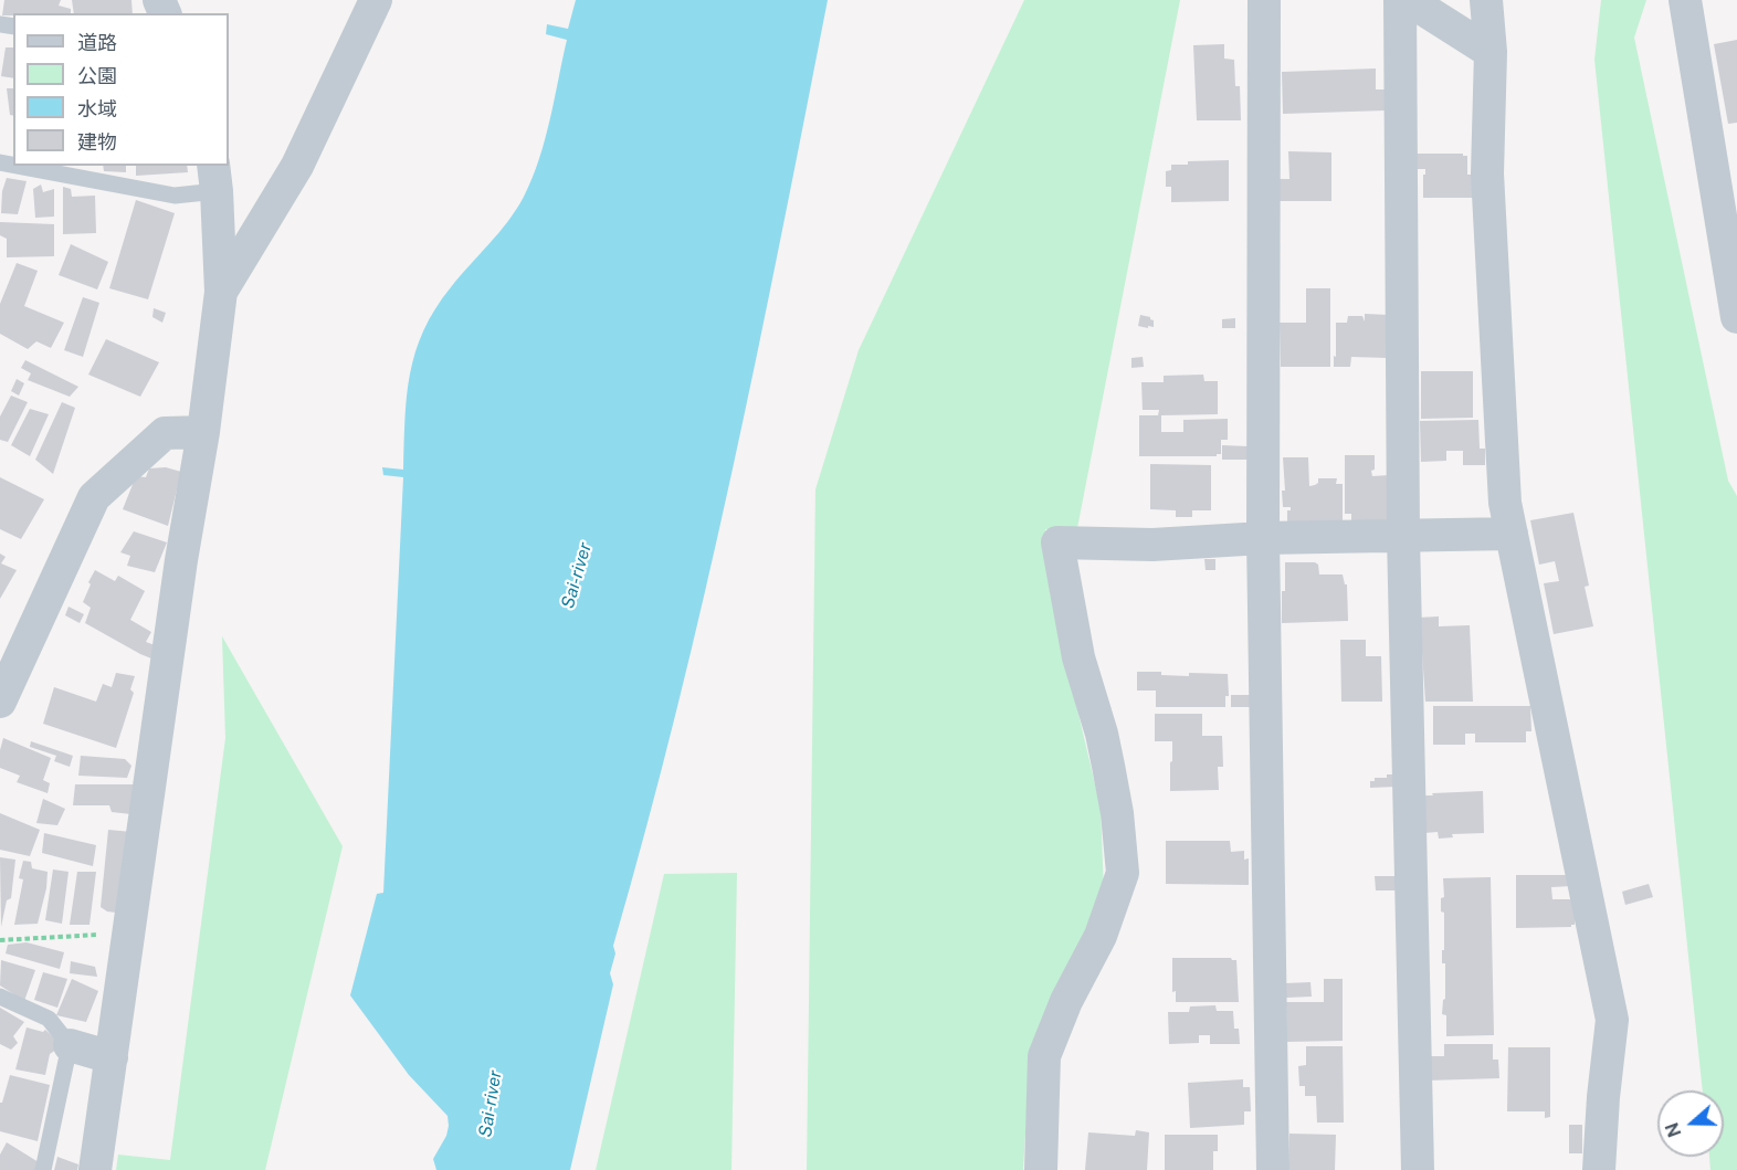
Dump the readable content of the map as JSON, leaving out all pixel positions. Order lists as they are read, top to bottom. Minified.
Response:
{"water":["Sai-river"],"legend":["道路","公園","水域","建物"],"north":"left"}
